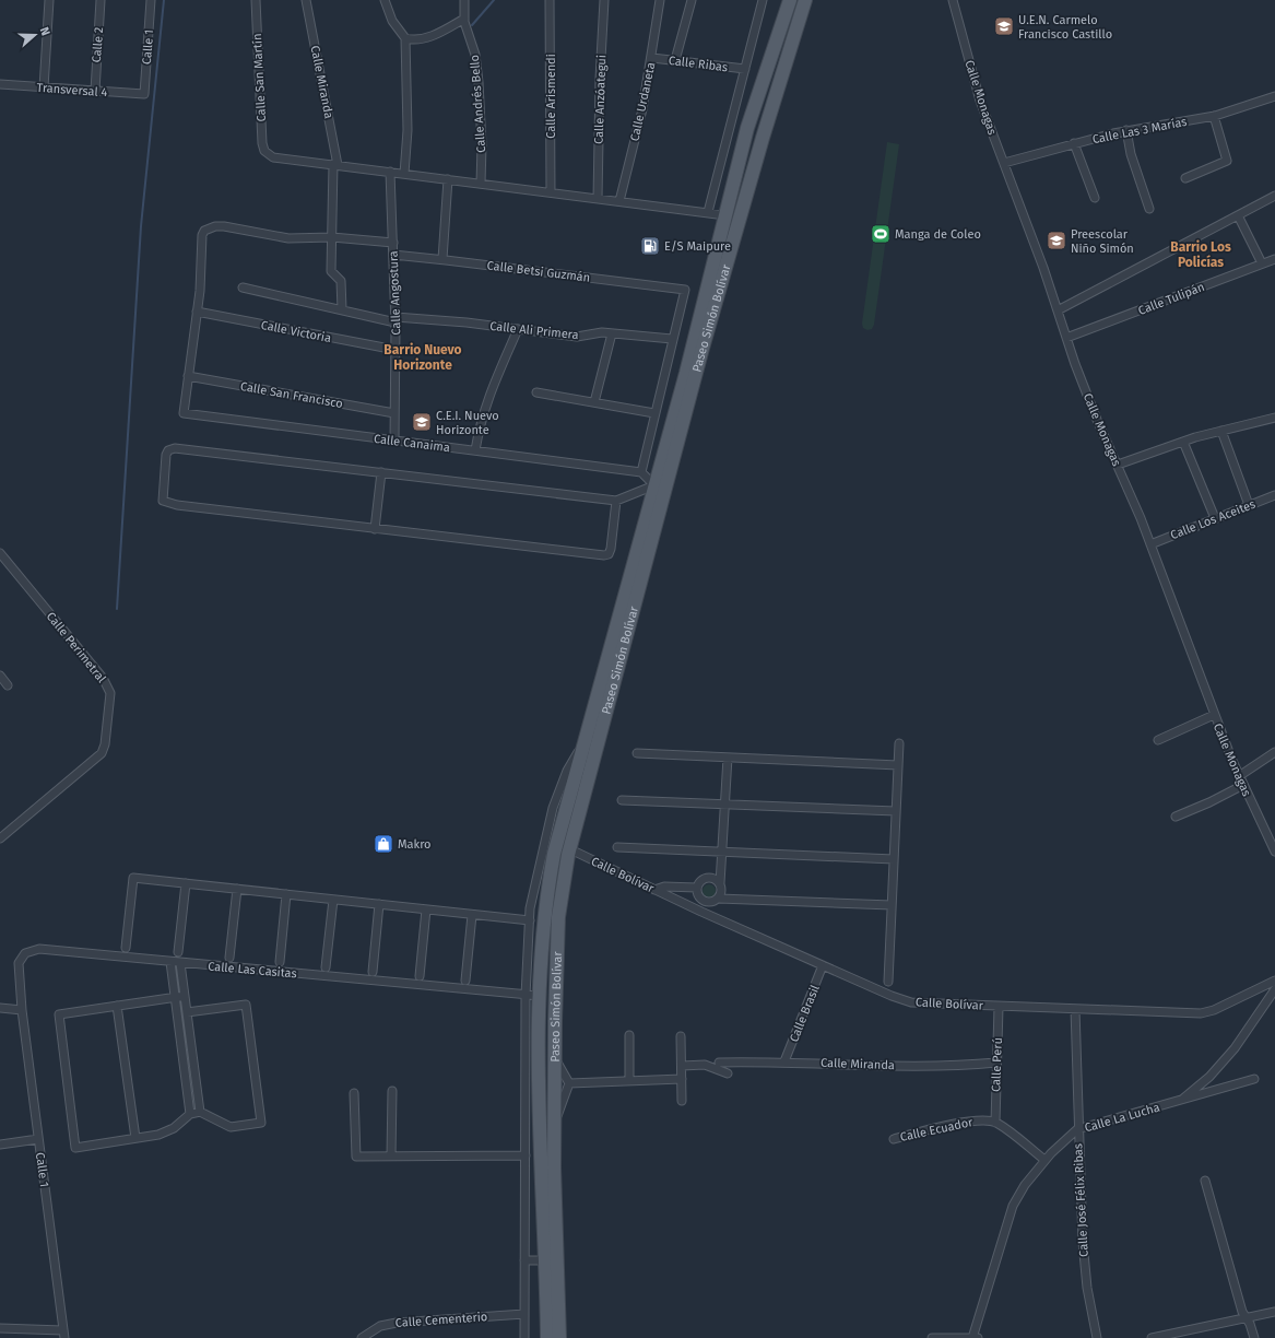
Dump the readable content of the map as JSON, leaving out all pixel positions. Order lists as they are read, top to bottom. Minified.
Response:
{"streets":{"main road":["Paseo Simón Bolívar"],"street":["Calle 2","Calle 1","Calle Ribas","Calle San Martín","Calle Miranda","Transversal 4","Calle Arismendi","Calle Monagas","Calle Anzóategui","Calle Urdaneta","Calle Andrés Bello","Calle Las 3 Marías","Calle Betsi Guzmán","Calle Angostura","Calle Tulipán","Calle Ali Primera","Calle Victoria","Calle San Francisco","Calle Canaima","Calle Los Aceites","Calle Perimetral","Calle Bolívar","Calle Las Casitas","Calle Brasil","Calle Perú","Calle La Lucha","Calle Ecuador","Calle José Félix Ribas","Calle Cementerio"]},"crossings":[["Calle 2","Transversal 4"],["Calle 1","Transversal 4"],["Calle 1","Calle Las Casitas"],["Calle Ribas","Calle Urdaneta"],["Calle San Martín","Calle Miranda"],["Calle Miranda","Calle Ali Primera"],["Calle Miranda","Calle Brasil"],["Calle Miranda","Calle Perú"],["Calle Monagas","Calle Las 3 Marías"],["Calle Monagas","Calle Tulipán"],["Calle Monagas","Calle Los Aceites"],["Calle Betsi Guzmán","Calle Angostura"],["Calle Betsi Guzmán","Calle Ali Primera"],["Calle Angostura","Calle Ali Primera"],["Calle Angostura","Calle Victoria"],["Calle Angostura","Calle San Francisco"],["Calle Angostura","Calle Canaima"],["Paseo Simón Bolívar","Calle Bolívar"],["Paseo Simón Bolívar","Calle Las Casitas"],["Paseo Simón Bolívar","Calle Cementerio"],["Calle San Francisco","Calle Canaima"],["Calle Bolívar","Calle Brasil"],["Calle Bolívar","Calle Perú"],["Calle Bolívar","Calle José Félix Ribas"],["Calle Perú","Calle Ecuador"],["Calle La Lucha","Calle José Félix Ribas"]],"districts":["Barrio Los Policías","Barrio Nuevo Horizonte"],"places":{"school or university":["U.E.N. Carmelo Francisco Castillo","Preescolar Niño Simón","C.E.I. Nuevo Horizonte"],"sports":["Manga de Coleo"],"fuel station":["E/S Maipure"],"shop":["Makro"]},"north":"right"}
